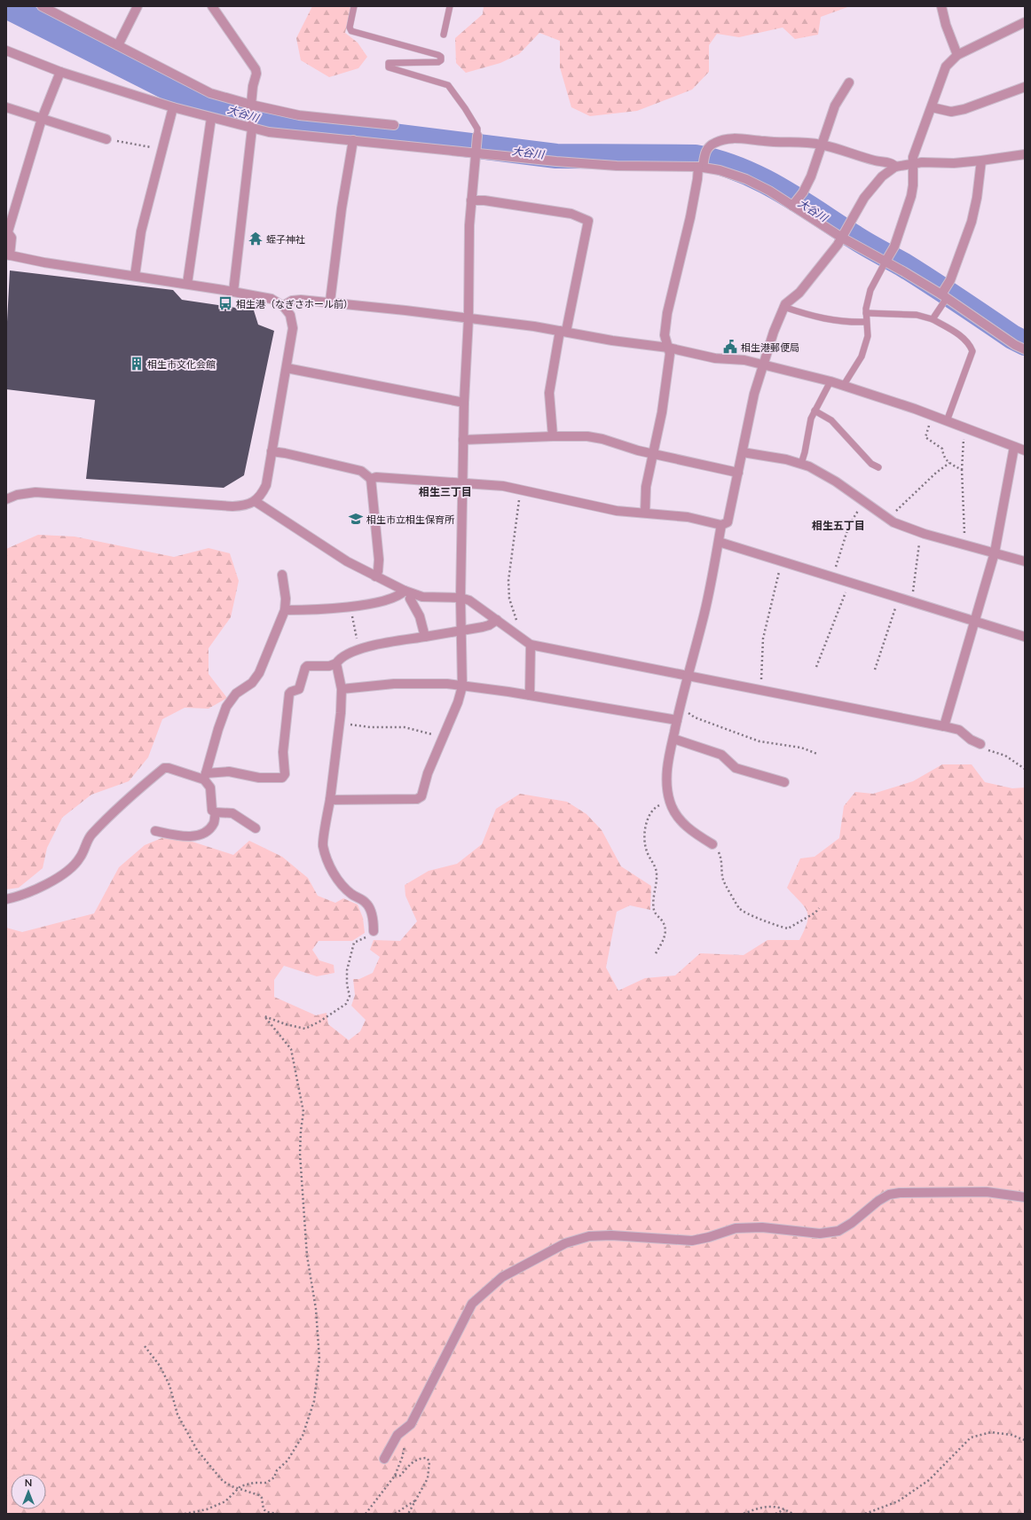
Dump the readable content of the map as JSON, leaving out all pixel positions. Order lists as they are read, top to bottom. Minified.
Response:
{"districts":["相生三丁目","相生五丁目"],"water":["大谷川"],"places":{"temple":["蛭子神社"],"bus stop":["相生港（なぎさホール前）"],"public building":["相生港郵便局"],"building":["相生市文化会館"],"school or university":["相生市立相生保育所"]},"north":"top"}
